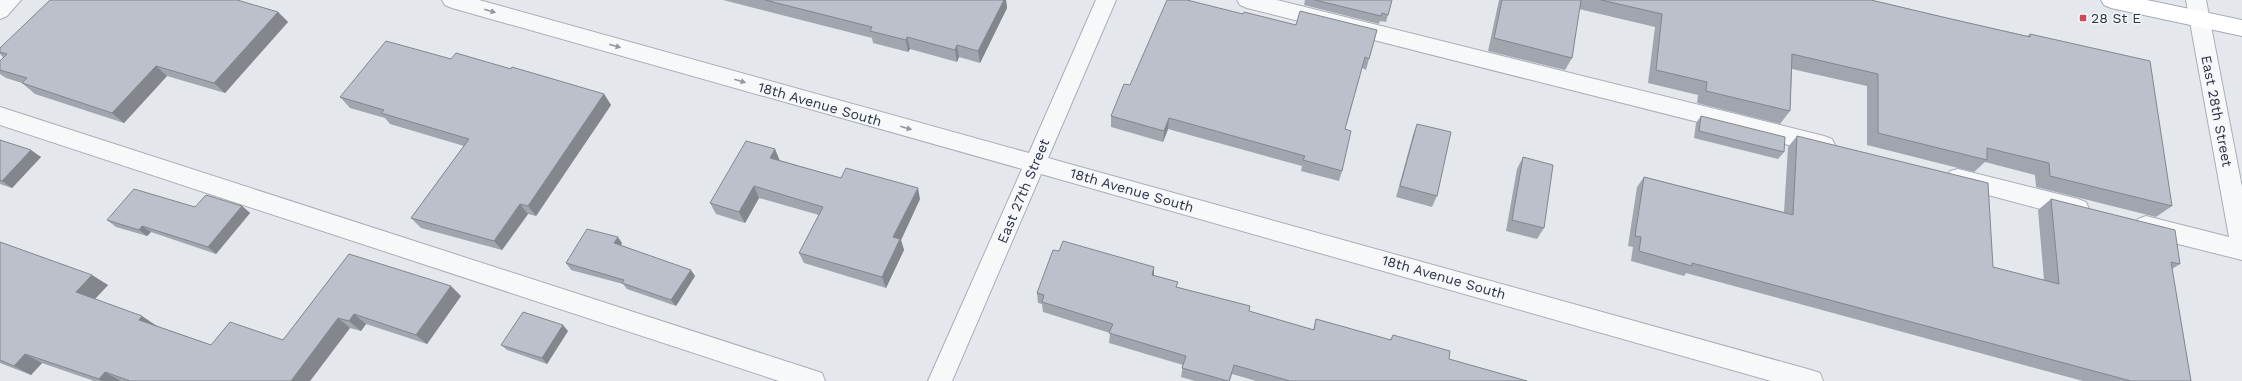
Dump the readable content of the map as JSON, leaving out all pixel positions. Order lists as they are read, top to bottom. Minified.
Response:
{"streets":{"street":["18th Avenue South","East 28th Street","East 27th Street"]},"crossings":[["18th Avenue South","East 27th Street"]],"one_way":["18th Avenue South"],"places":{"transit":["28 St E"]}}
